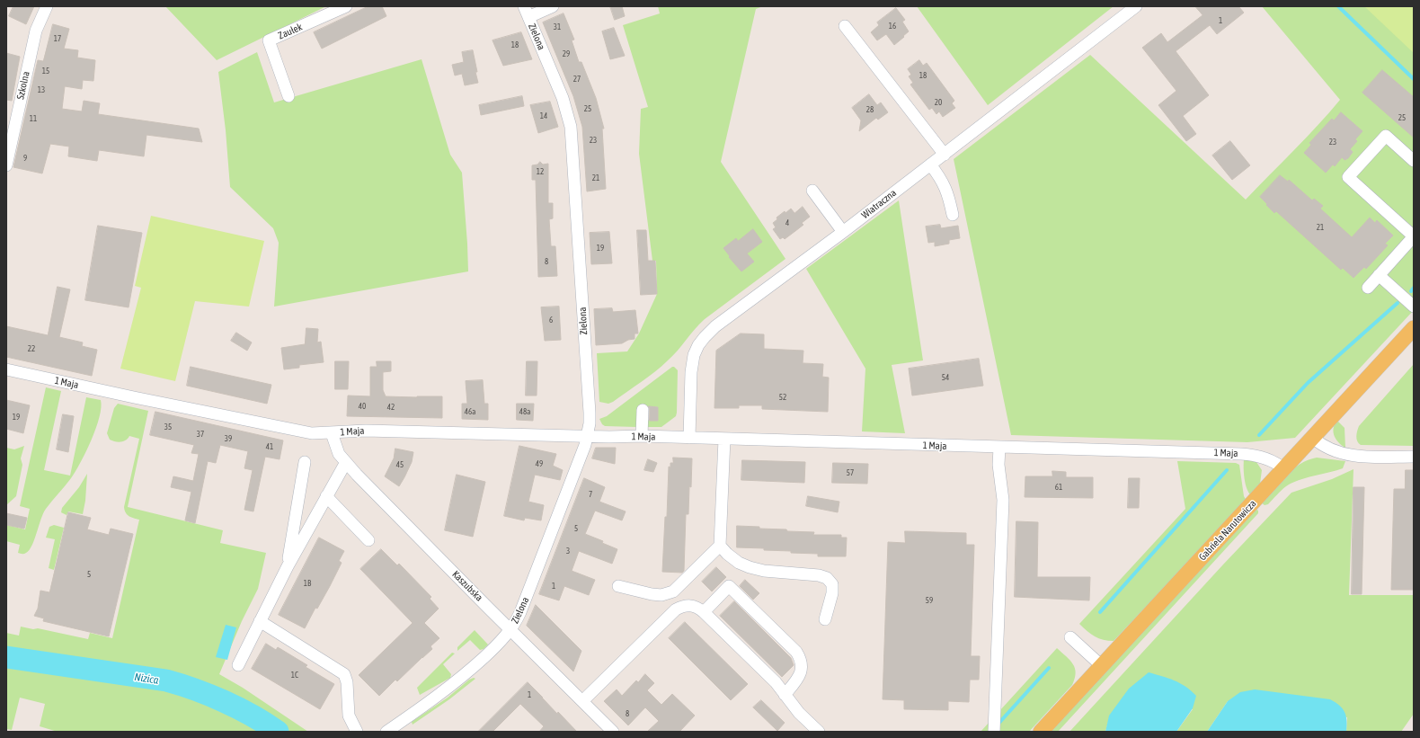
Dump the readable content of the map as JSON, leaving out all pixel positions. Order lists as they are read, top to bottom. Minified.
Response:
{"streets":{"main road":["Gabriela Narutowicza"],"street":["Zaułek","Zielona","Szkolna","Wiatraczna","1 Maja","Kaszubska"]},"crossings":[["Zielona","1 Maja"],["Zielona","Kaszubska"],["Wiatraczna","1 Maja"],["1 Maja","Gabriela Narutowicza"],["1 Maja","Kaszubska"]],"water":["Nizica"],"house_numbers":["1","16","31","17","18","29","15","18","27","13","20","25","28","14","25","11","23","23","9","12","21","4","21","19","8","6","22","54","52","40","42","46a","48a","19","35","37","39","41","49","45","57","61","7","5","3","5","1B","1","59","1C","1","8"]}
